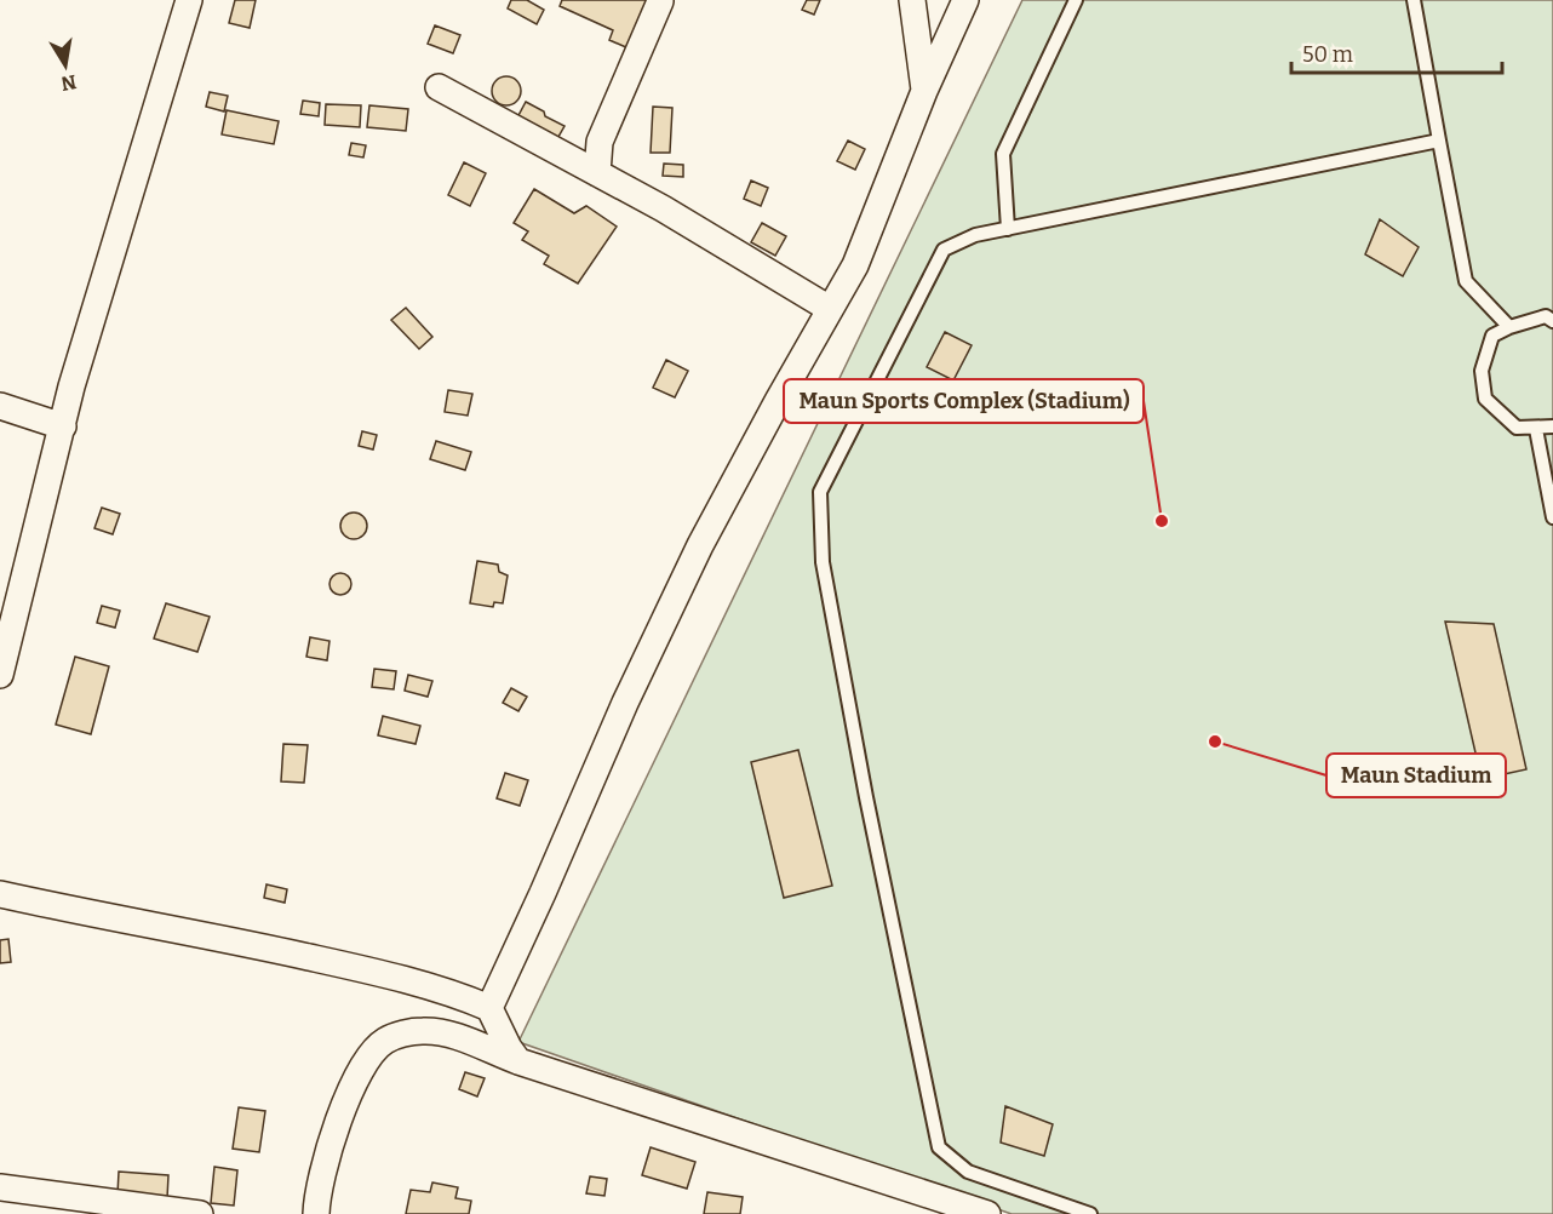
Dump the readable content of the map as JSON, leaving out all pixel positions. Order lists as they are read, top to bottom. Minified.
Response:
{"places":["Maun Sports Complex (Stadium)","Maun Stadium"],"scale_bar":"50 m","north":"bottom"}
